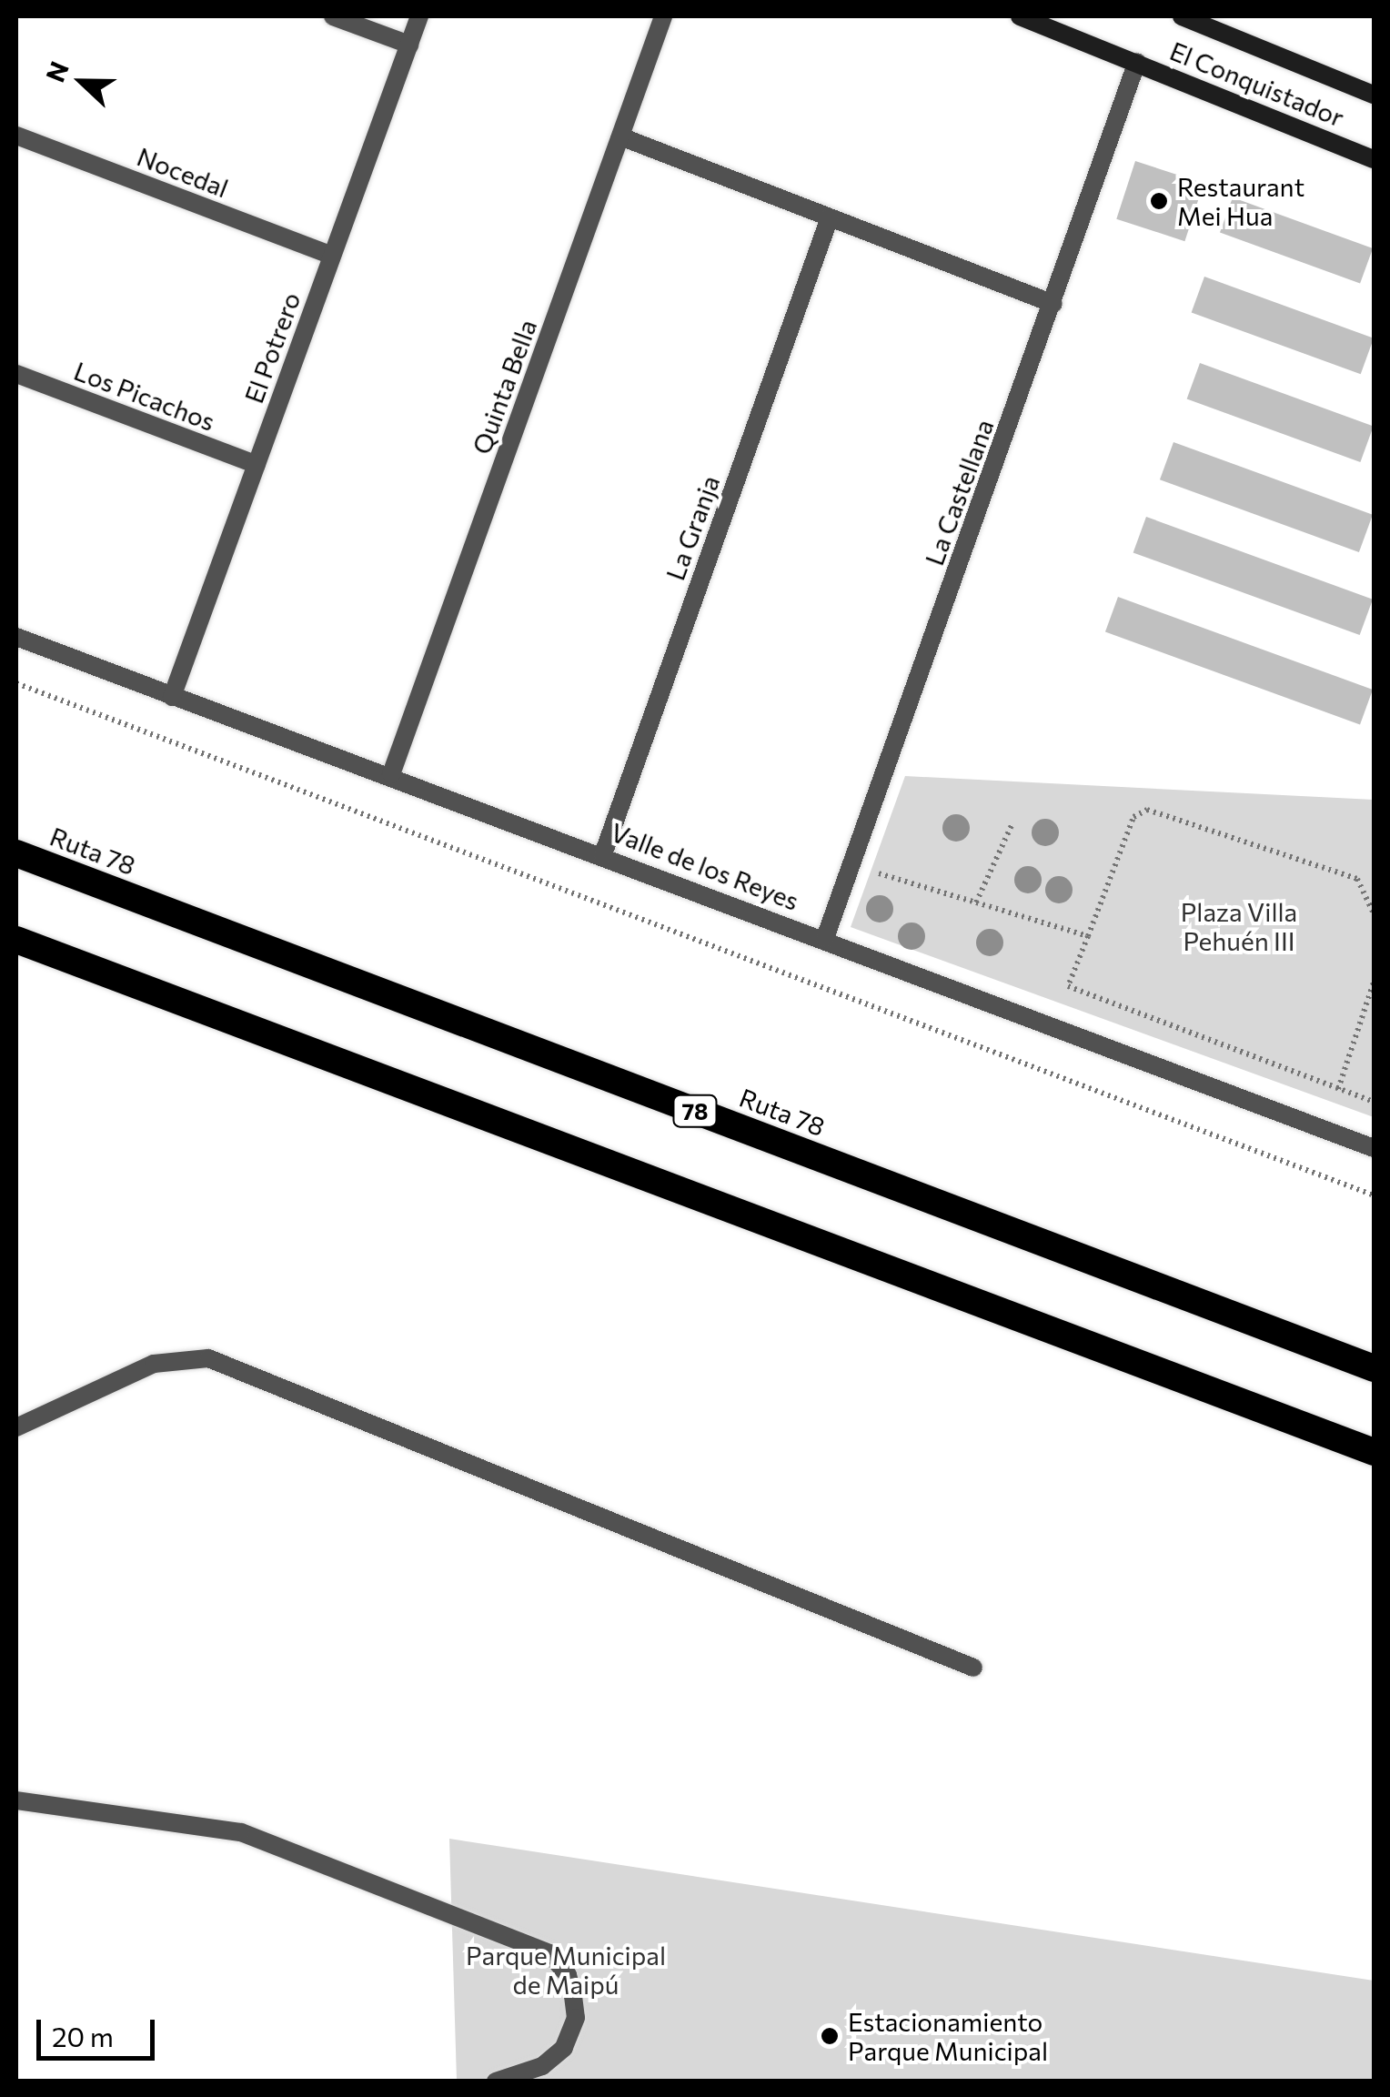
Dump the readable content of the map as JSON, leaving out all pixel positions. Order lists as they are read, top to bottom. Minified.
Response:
{"streets":{"highway":["Ruta 78","78"],"main road":["El Conquistador"],"street":["Nocedal","El Potrero","Quinta Bella","Los Picachos","La Castellana","La Granja","Valle de los Reyes"]},"crossings":[["El Conquistador","La Castellana"],["Nocedal","El Potrero"],["El Potrero","Los Picachos"],["El Potrero","Valle de los Reyes"],["Quinta Bella","Valle de los Reyes"],["La Castellana","Valle de los Reyes"],["La Granja","Valle de los Reyes"]],"parks":["Plaza Villa Pehuén III","Parque Municipal de Maipú"],"places":["Restaurant Mei Hua","Estacionamiento Parque Municipal"],"scale_bar":"20 m","north":"left"}
